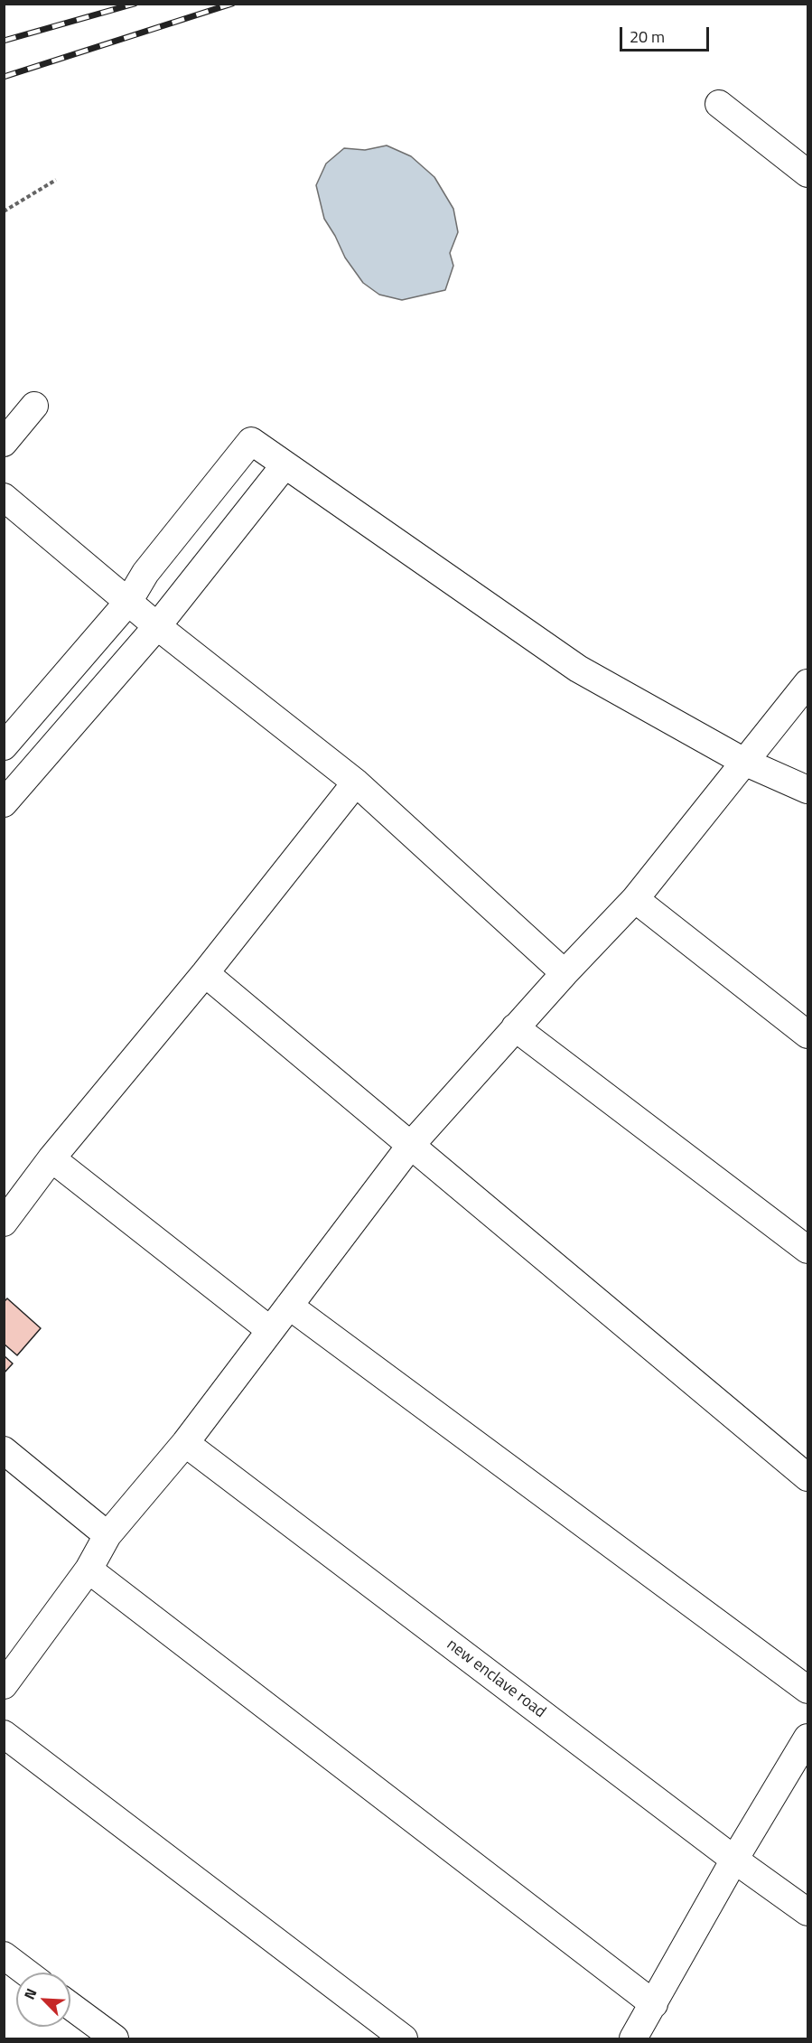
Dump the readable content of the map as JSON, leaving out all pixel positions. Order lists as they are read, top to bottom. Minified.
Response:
{"streets":{"street":["new enclave road"]},"scale_bar":"20 m","north":"top left"}
